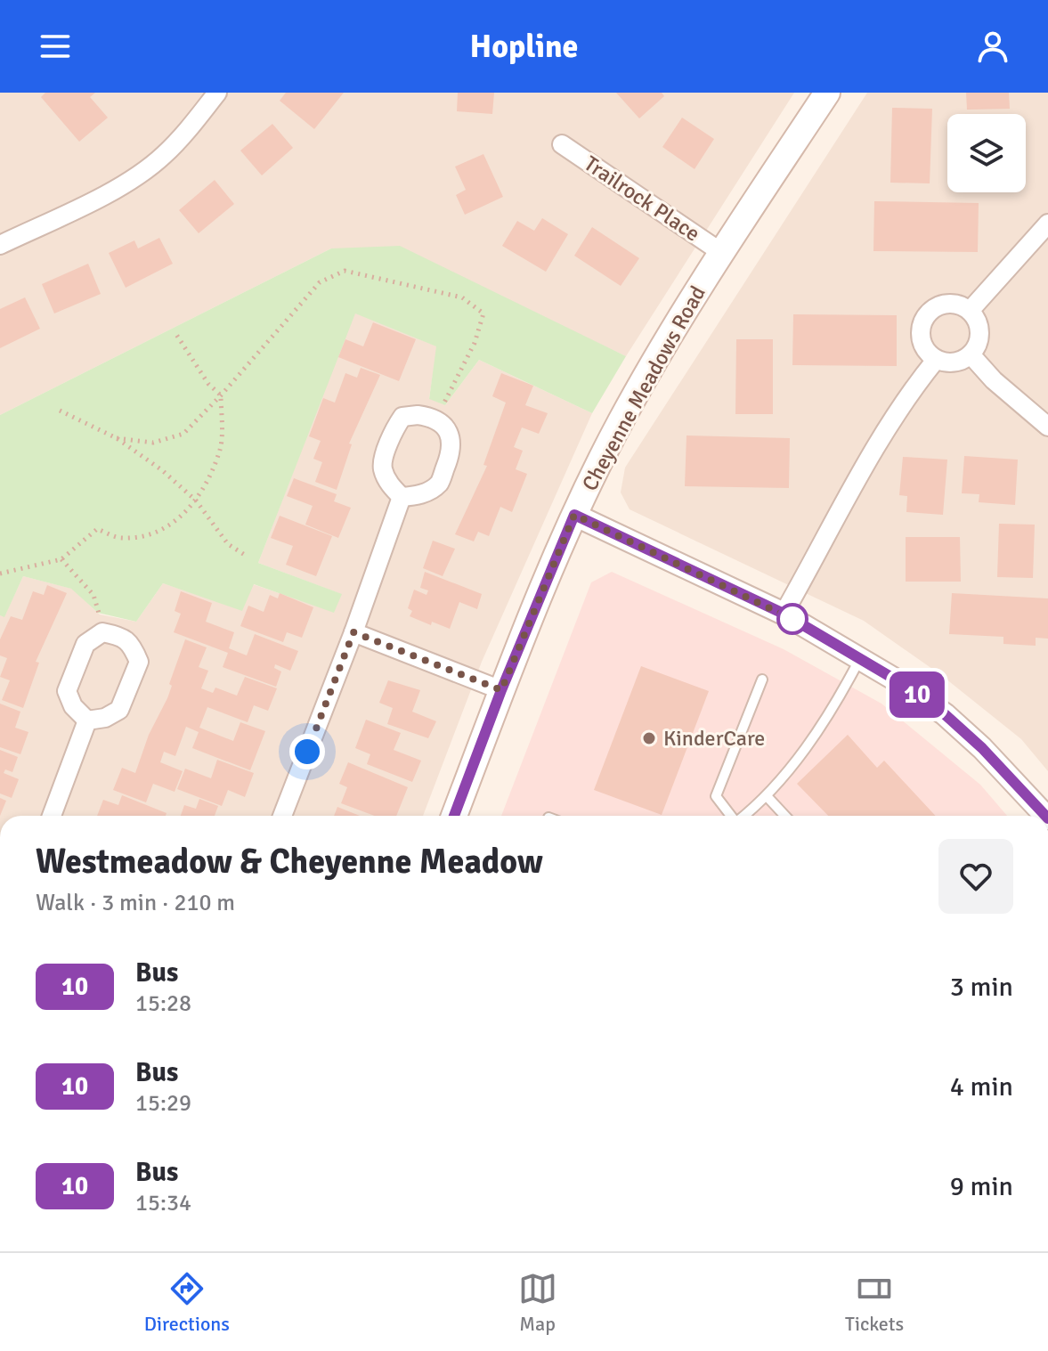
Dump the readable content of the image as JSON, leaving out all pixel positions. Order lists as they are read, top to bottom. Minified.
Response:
{"streets":{"main road":["Cheyenne Meadows Road"],"street":["Trailrock Place"]},"crossings":[["Trailrock Place","Cheyenne Meadows Road"]],"places":["KinderCare"],"lines":["bus line 10"],"page":{"header":"Hopline","on_map":"10","heading":["Westmeadow & Cheyenne Meadow","Walk · 3 min · 210 m"],"list":[{"mark":"10","name":"Bus","note":"15:28","value":"3 min"},{"mark":"10","name":"Bus","note":"15:29","value":"4 min"},{"mark":"10","name":"Bus","note":"15:34","value":"9 min"}],"tabs":["Directions","Map","Tickets"]}}
